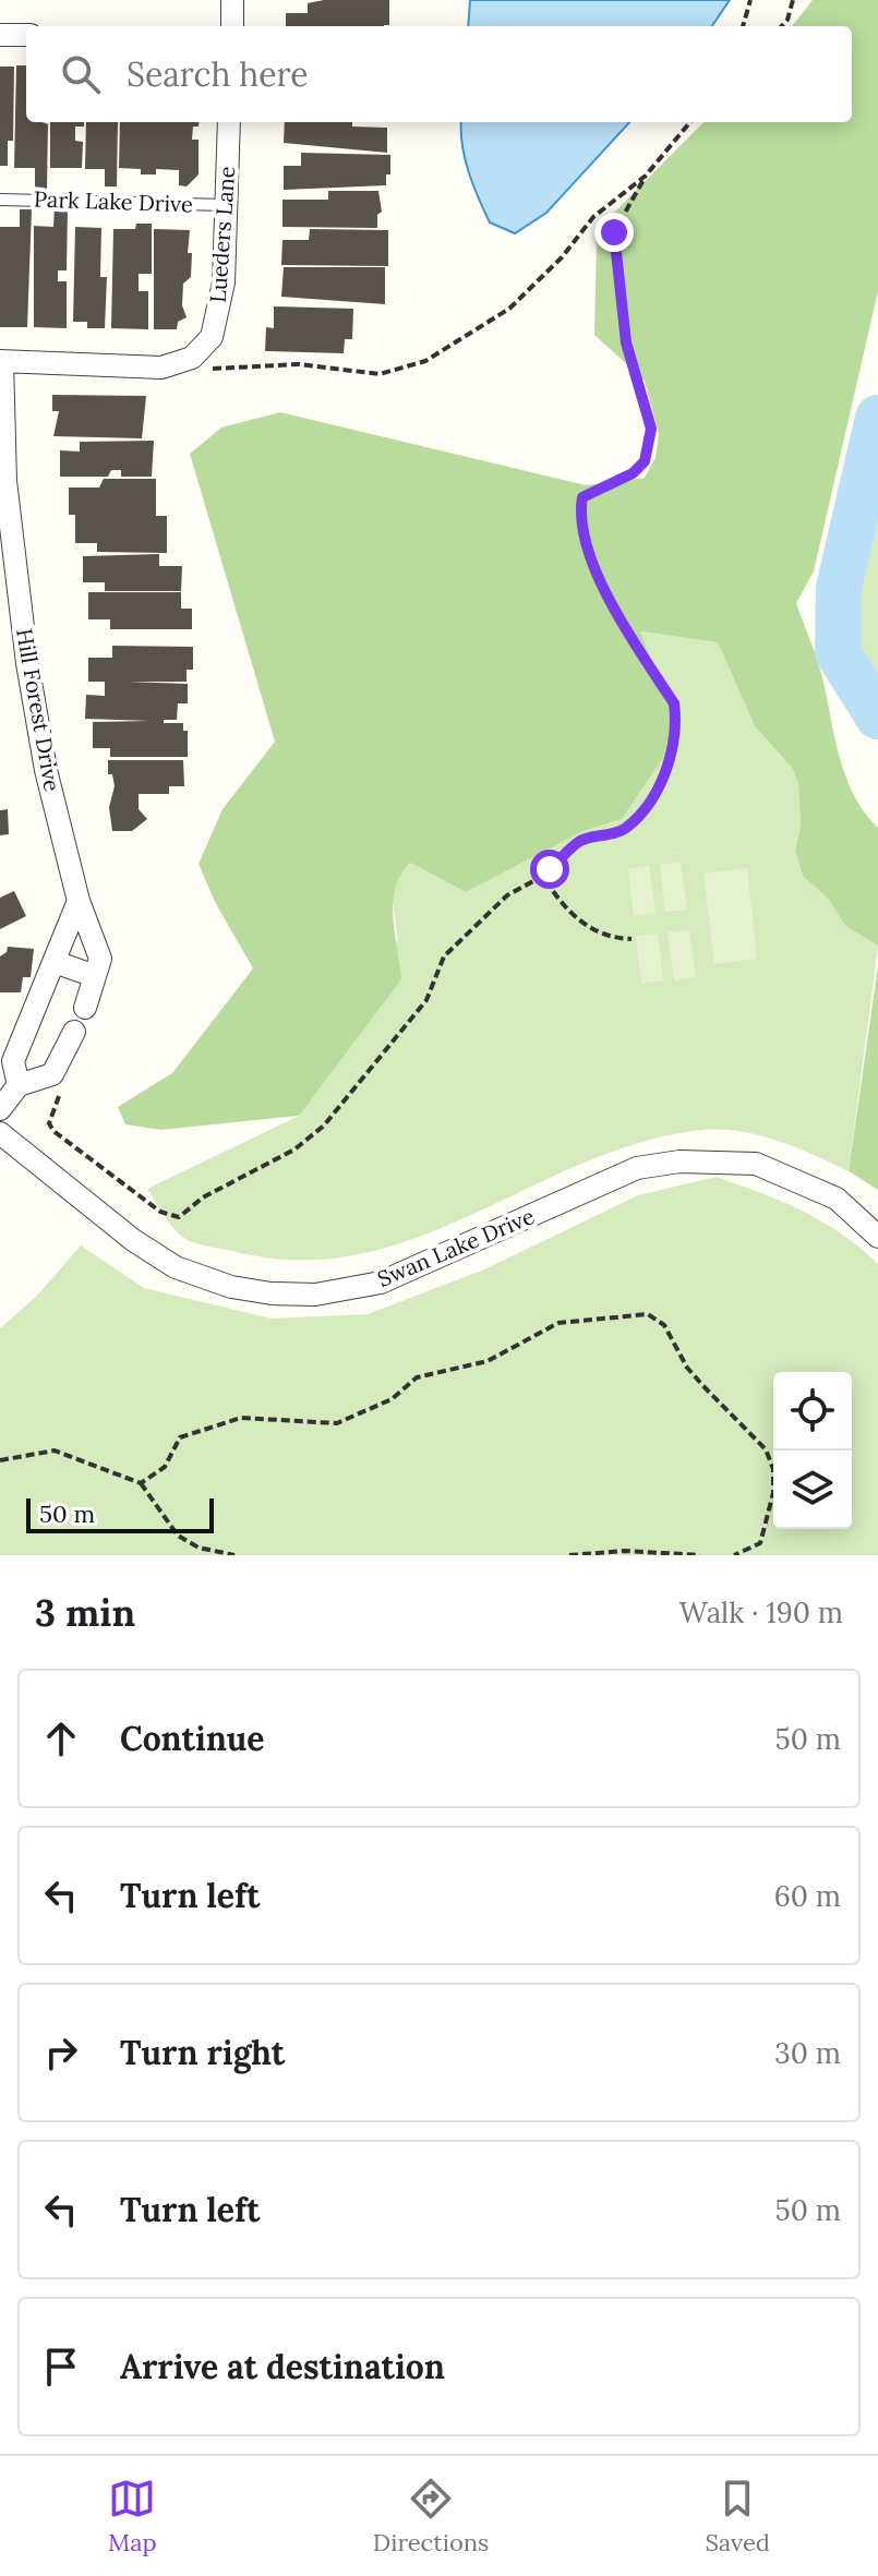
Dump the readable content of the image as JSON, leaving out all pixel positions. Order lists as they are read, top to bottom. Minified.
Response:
{"streets":{"street":["Lueders Lane","Hill Forest Drive","Swan Lake Drive"],"lane":["Park Lake Drive"]},"crossings":[["Park Lake Drive","Lueders Lane"]],"scale_bar":"50 m","page":{"search":"Search here","scale":"50 m","heading":["3 min","Walk · 190 m"],"list":[["Continue","50 m"],["Turn left","60 m"],["Turn right","30 m"],["Turn left","50 m"],"Arrive at destination"],"nav":["Map","Directions","Saved"]}}
